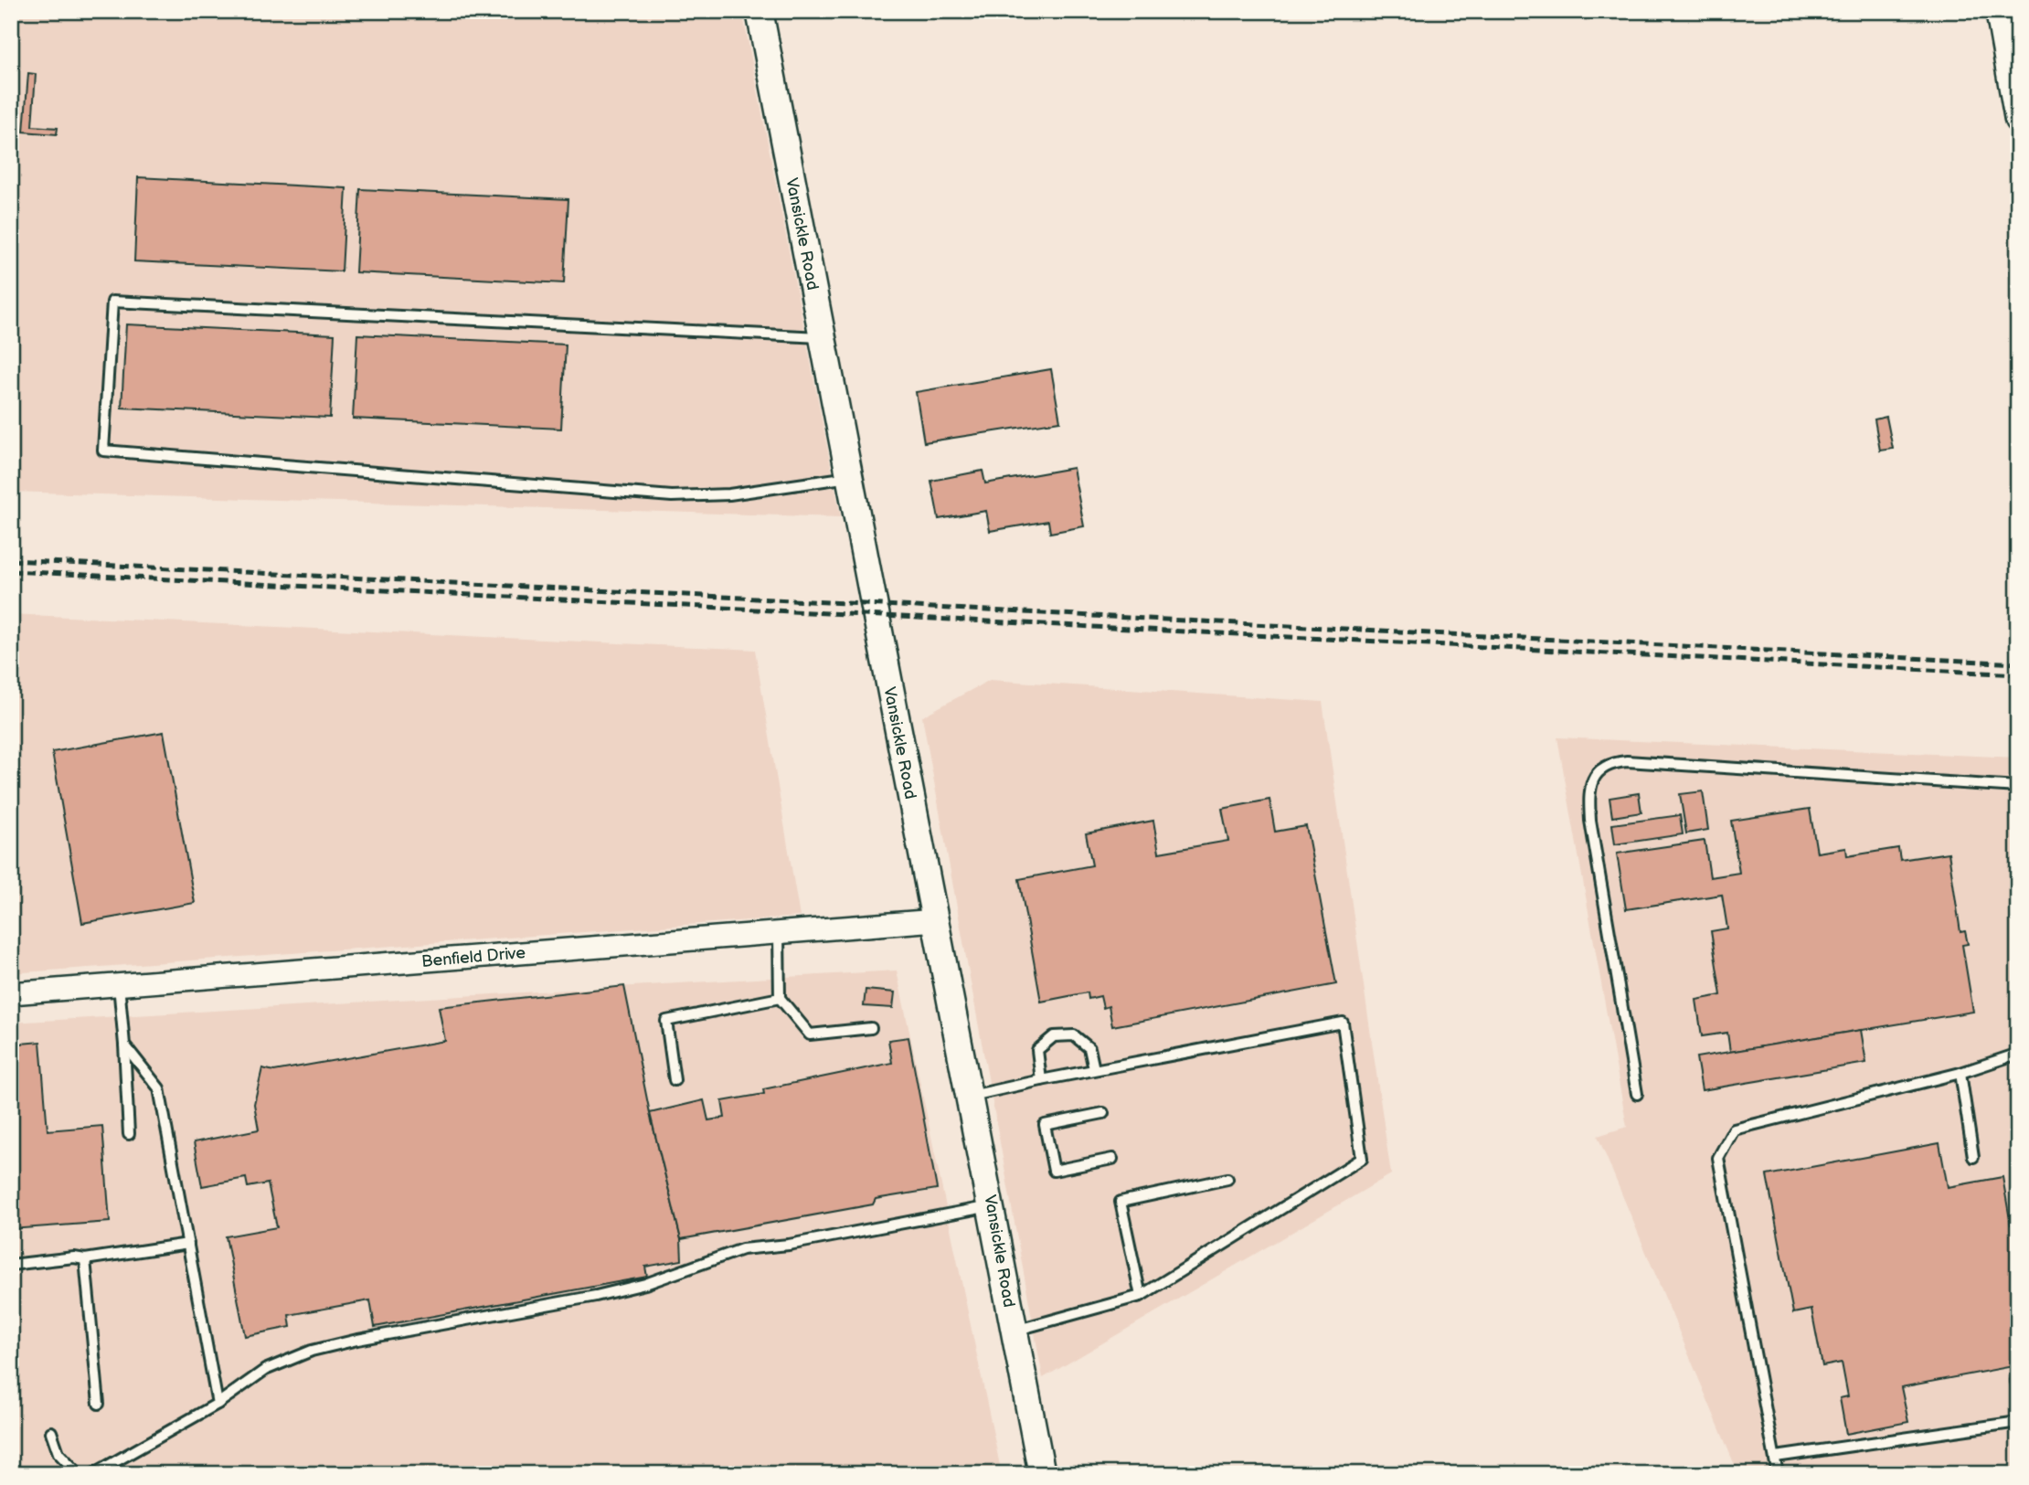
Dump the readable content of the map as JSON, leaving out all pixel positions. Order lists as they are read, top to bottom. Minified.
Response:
{"streets":{"street":["Vansickle Road","Benfield Drive"]},"crossings":[["Vansickle Road","Benfield Drive"]]}
